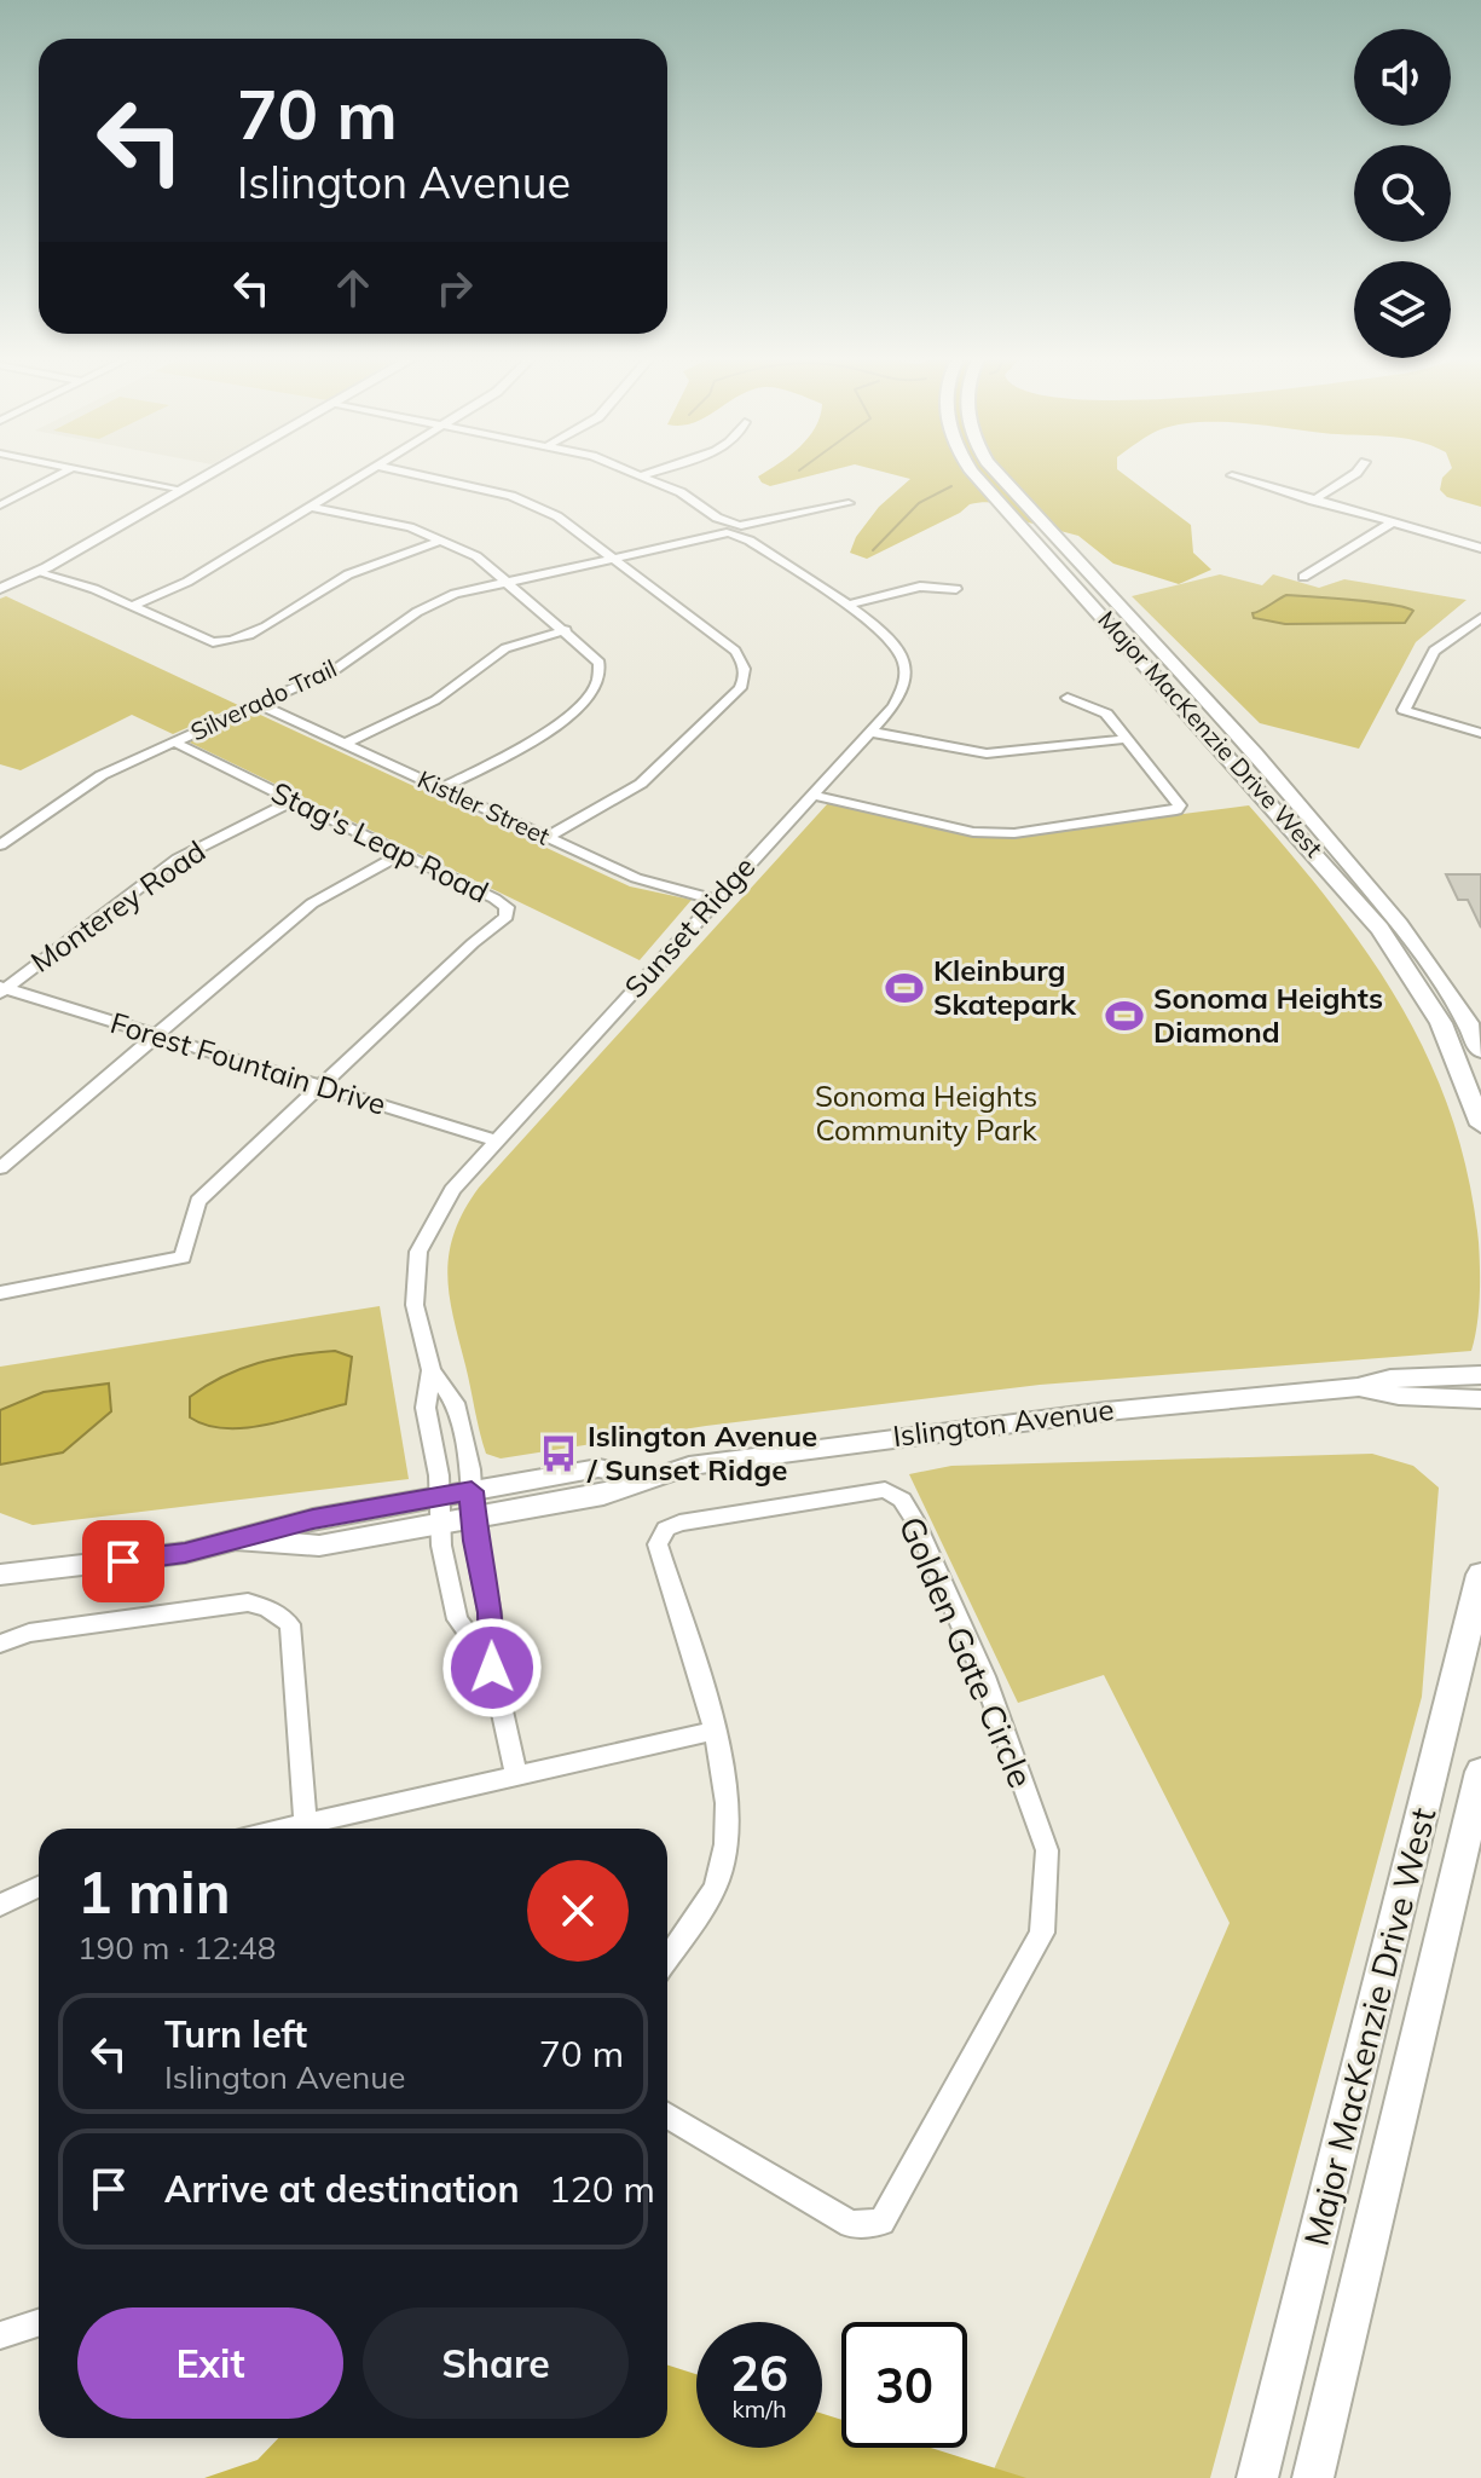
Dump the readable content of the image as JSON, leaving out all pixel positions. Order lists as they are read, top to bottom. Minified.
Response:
{"streets":{"main road":["Major MacKenzie Drive West","Islington Avenue"],"street":["Silverado Trail","Kistler Street","Stag's Leap Road","Monterey Road","Sunset Ridge","Forest Fountain Drive","Golden Gate Circle"]},"crossings":[["Silverado Trail","Kistler Street"],["Silverado Trail","Stag's Leap Road"],["Silverado Trail","Sunset Ridge"],["Kistler Street","Sunset Ridge"],["Stag's Leap Road","Monterey Road"],["Stag's Leap Road","Forest Fountain Drive"],["Monterey Road","Forest Fountain Drive"],["Sunset Ridge","Forest Fountain Drive"],["Sunset Ridge","Islington Avenue"]],"parks":["Sonoma Heights Community Park"],"places":{"sports":["Kleinburg Skatepark","Sonoma Heights Diamond"],"bus stop":["Islington Avenue / Sunset Ridge"]},"page":{"turn":["70 m","Islington Avenue"],"heading":["1 min","190 m · 12:48"],"list":[{"name":"Turn left","note":"Islington Avenue","value":"70 m"},{"name":"Arrive at destination","value":"120 m"}],"buttons":["Exit","Share"],"speed":"26 km/h","limit":"30"}}
